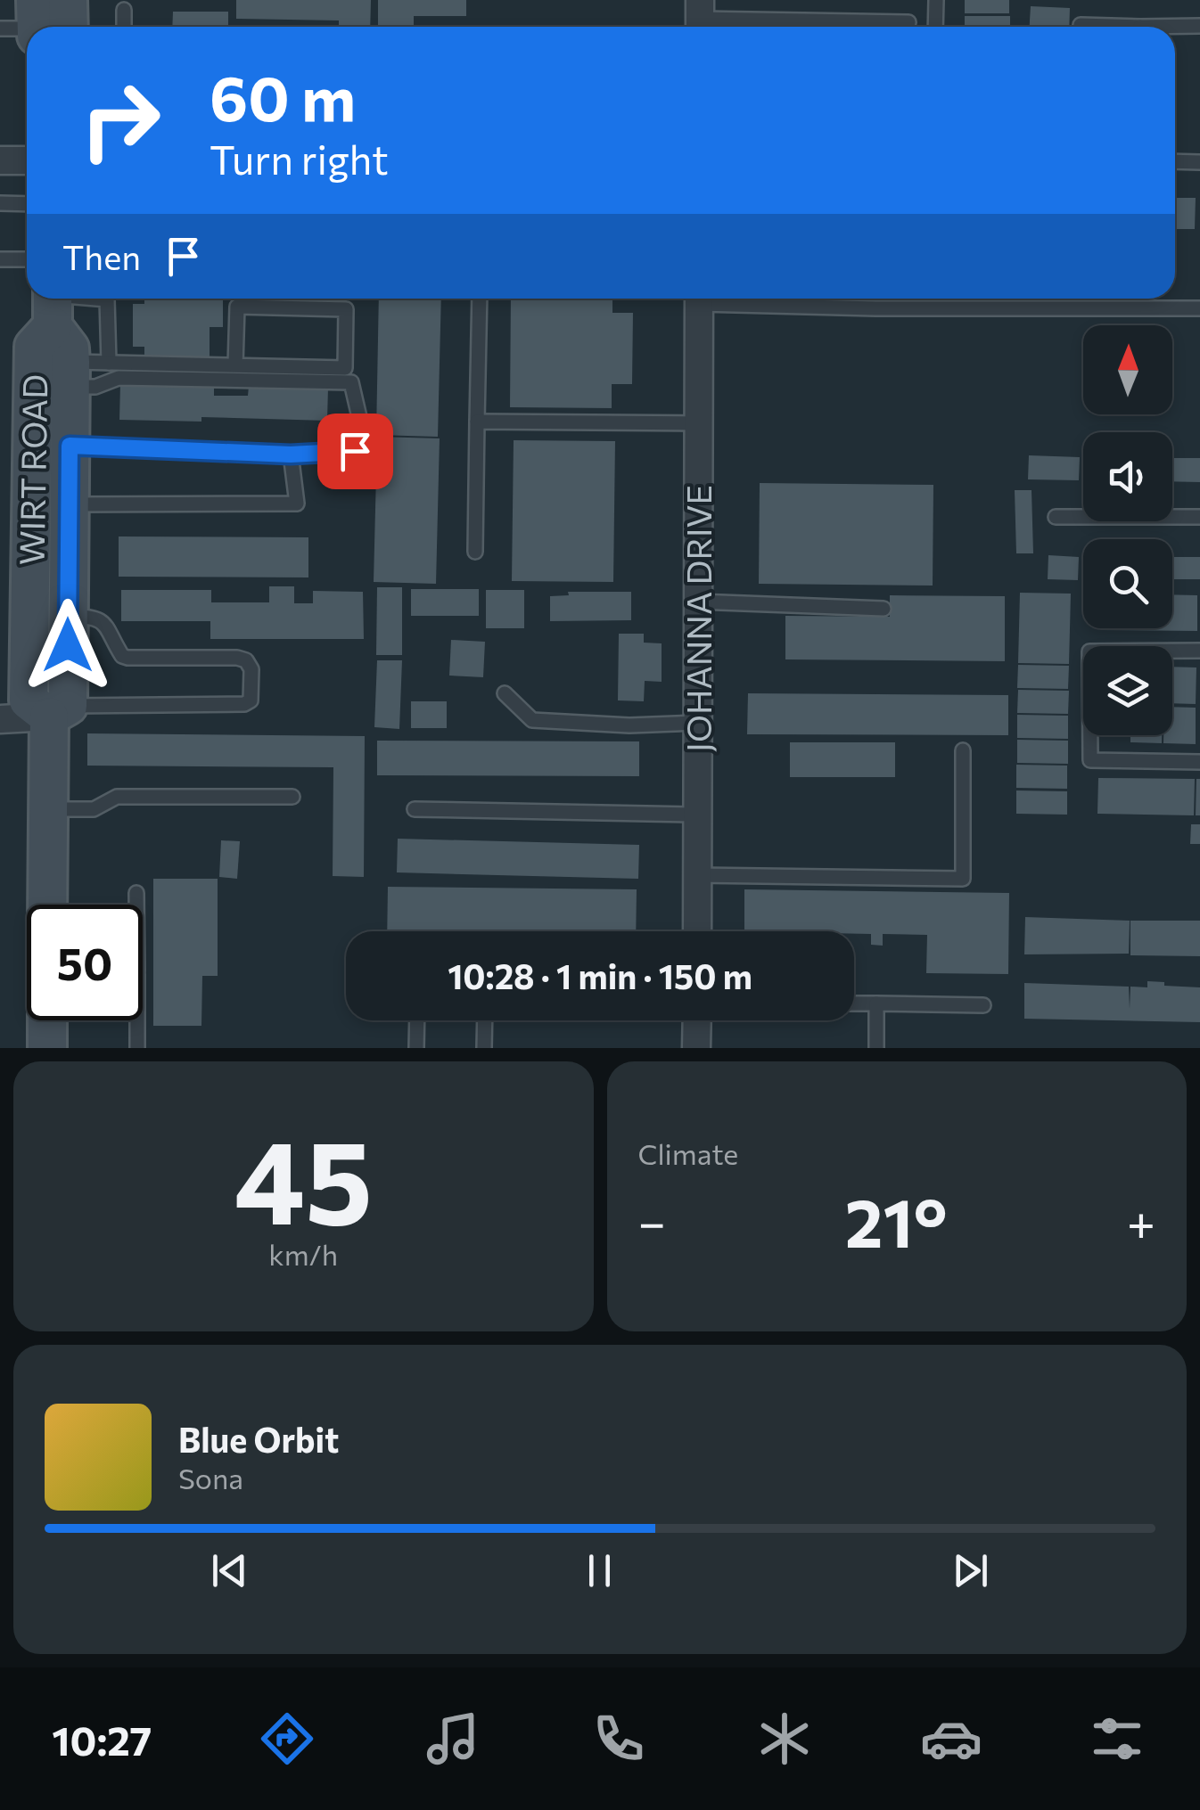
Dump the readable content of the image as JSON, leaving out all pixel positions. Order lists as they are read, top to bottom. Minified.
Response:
{"streets":{"main road":["WIRT ROAD"],"street":["JOHANNA DRIVE"]},"north":"top","page":{"turn":["60 m","Turn right"],"then":"Then","limit":"50","trip":"10:28 · 1 min · 150 m","tile":[["45","km/h"],"Climate"],"heat":["−","21°","+"],"song":["Blue Orbit","Sona"],"tabs":"10:27"}}
